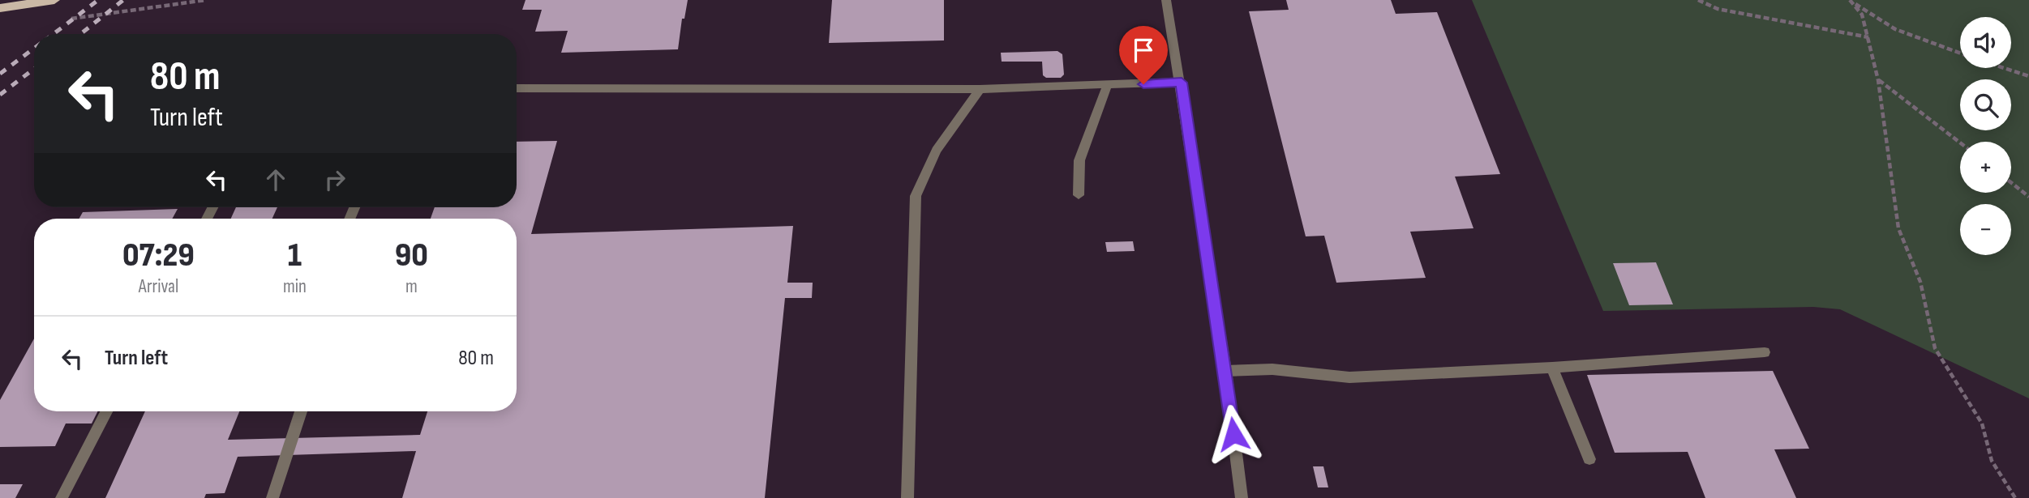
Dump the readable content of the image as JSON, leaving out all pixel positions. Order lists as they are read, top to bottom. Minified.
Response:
{"page":{"map_buttons":["+","−"],"turn":["80 m","Turn left"],"eta":["07:29","Arrival","1","min","90","m"],"list":[{"name":"Turn left","value":"80 m"}]}}
